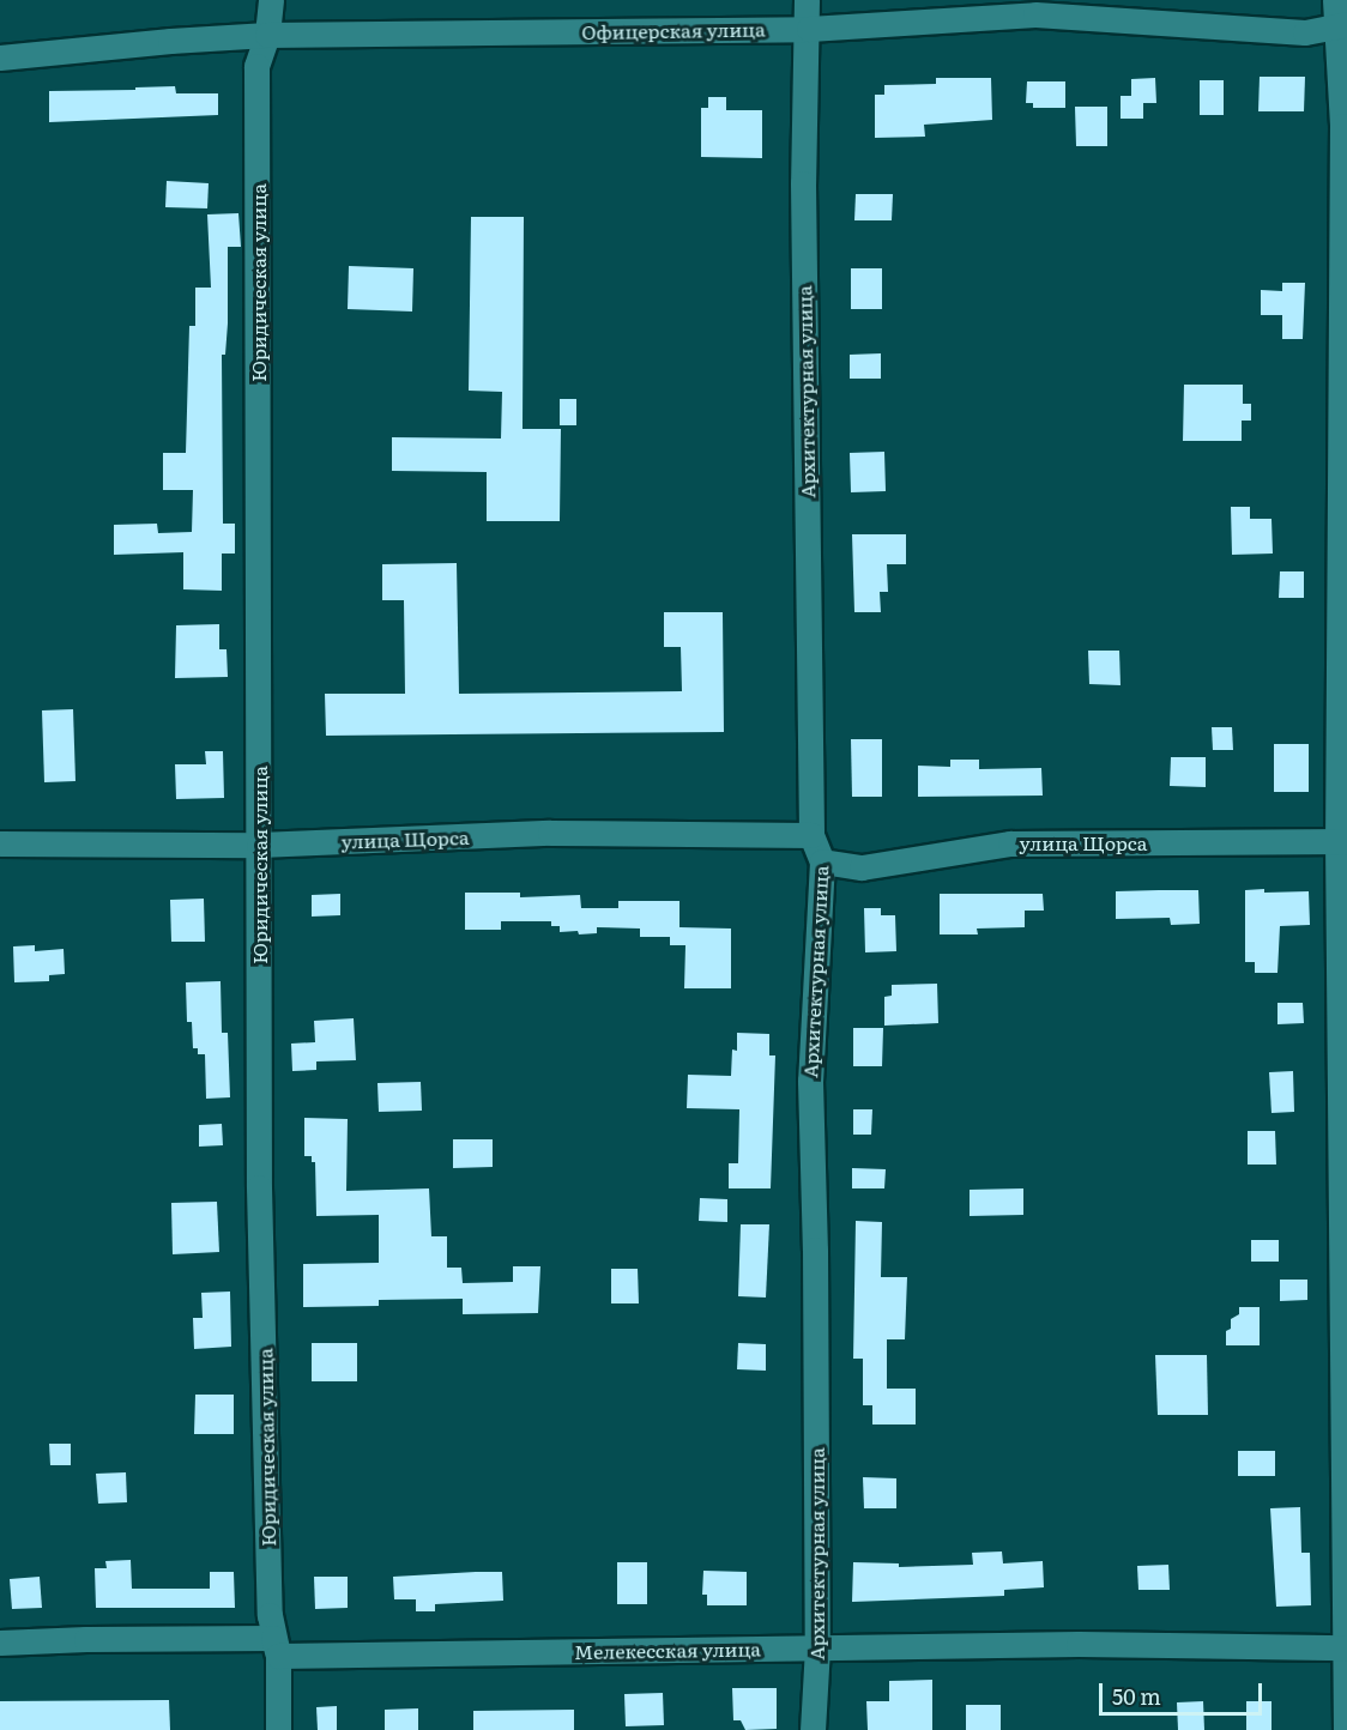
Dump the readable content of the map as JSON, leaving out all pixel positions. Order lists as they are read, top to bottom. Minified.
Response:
{"streets":{"street":["Офицерская улица","Юридическая улица","Архитектурная улица","улица Щорса","Мелекесская улица"]},"crossings":[["Офицерская улица","Юридическая улица"],["Офицерская улица","Архитектурная улица"],["Юридическая улица","улица Щорса"],["Юридическая улица","Мелекесская улица"],["Архитектурная улица","улица Щорса"],["Архитектурная улица","Мелекесская улица"]],"scale_bar":"50 m"}
